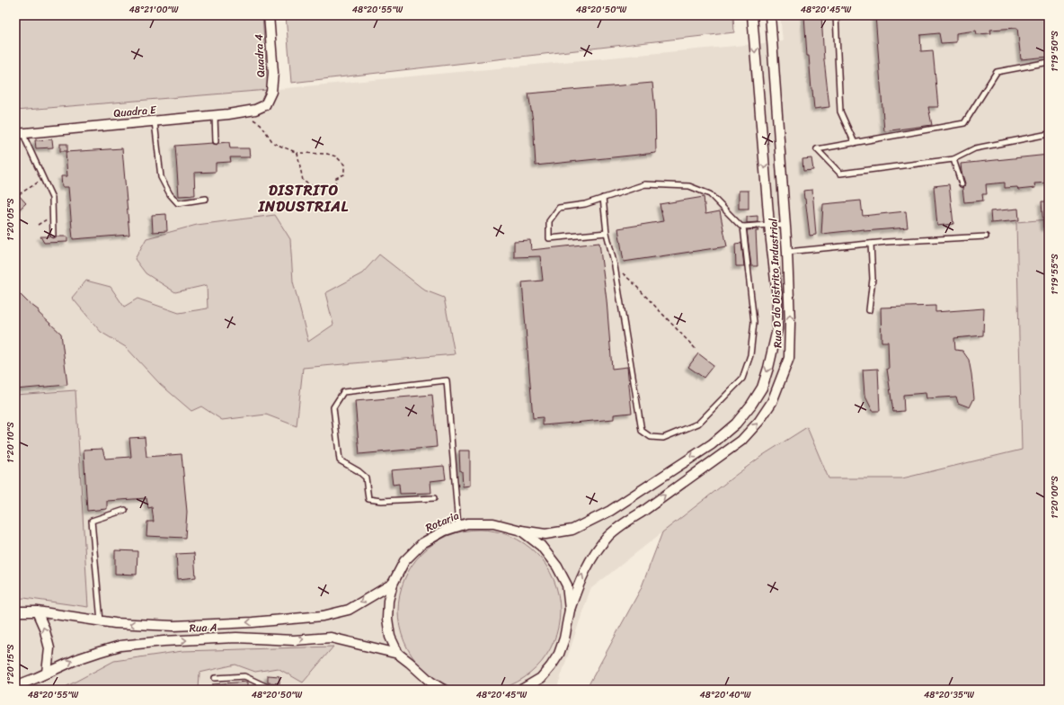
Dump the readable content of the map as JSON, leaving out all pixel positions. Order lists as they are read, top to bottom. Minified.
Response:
{"streets":{"street":["Quadra 4","Quadra E","Rua D do Distrito Industrial","Rotaria","Rua A"]},"crossings":[["Quadra 4","Quadra E"],["Rua D do Distrito Industrial","Rotaria"],["Rotaria","Rua A"]],"districts":["DISTRITO INDUSTRIAL"],"coordinates":["48°21'00\"W","48°20'55\"W","48°20'50\"W","48°20'45\"W","1°19'50\"S","1°20'05\"S","1°19'55\"S","1°20'10\"S","1°20'00\"S","1°20'15\"S","48°20'40\"W","48°20'35\"W"]}
